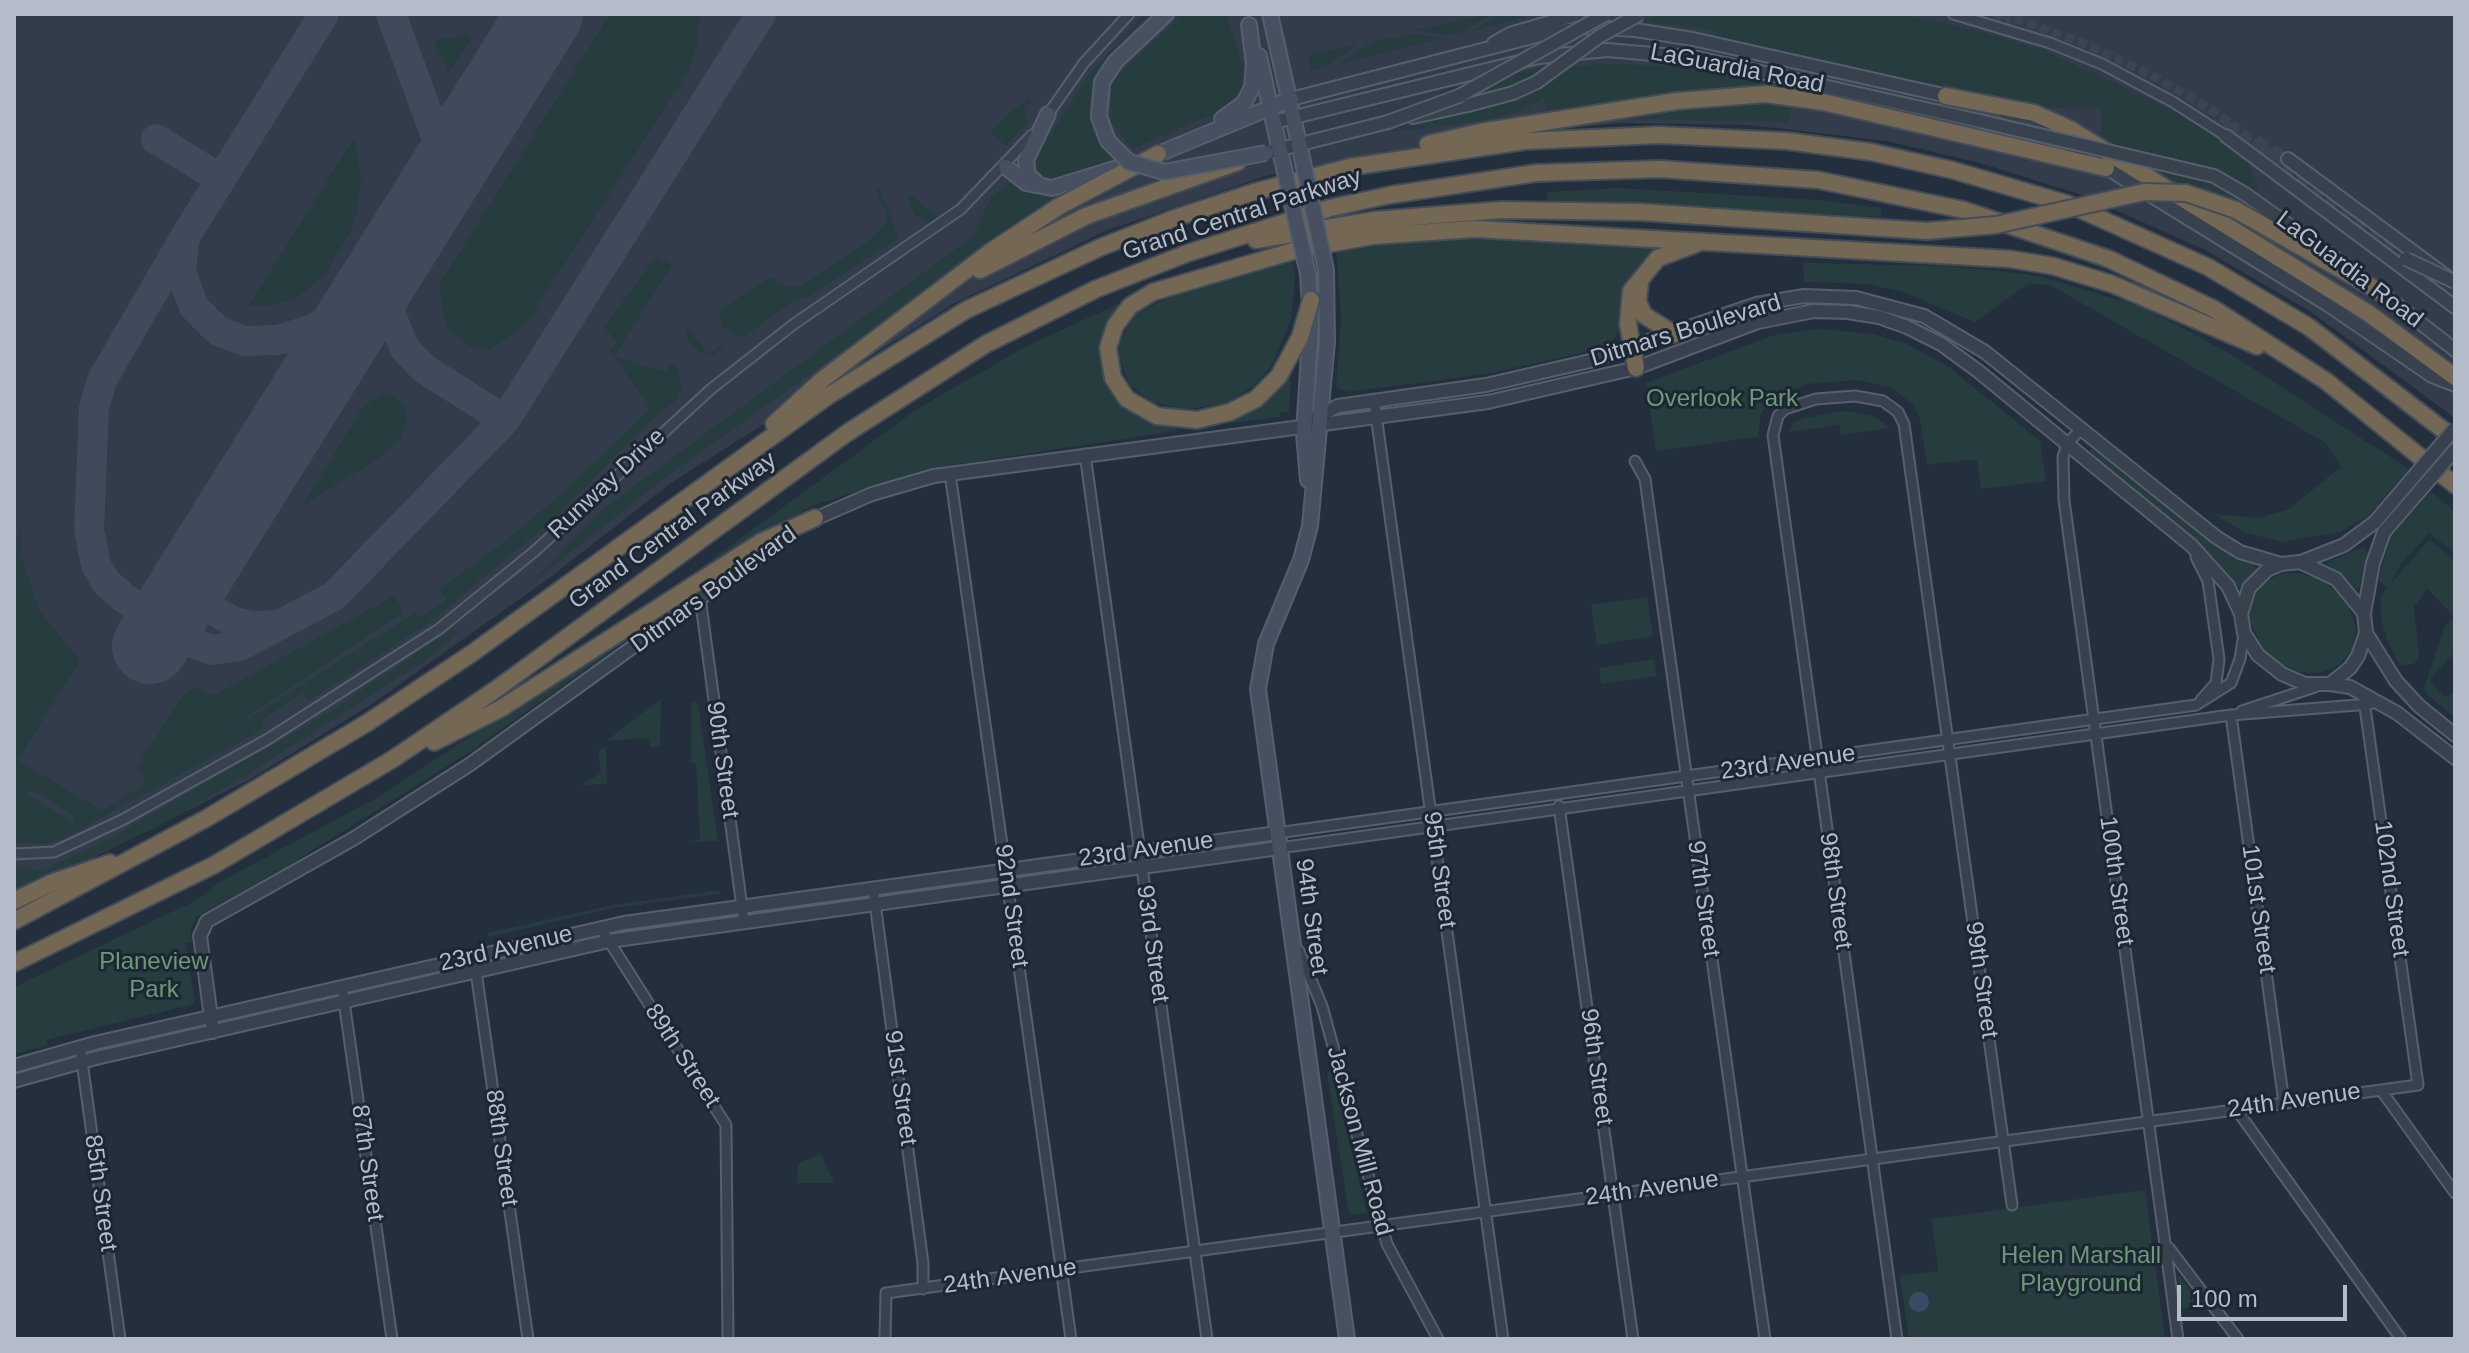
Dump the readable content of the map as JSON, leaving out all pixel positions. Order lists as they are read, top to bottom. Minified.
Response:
{"streets":{"highway":["Grand Central Parkway"],"main road":["94th Street"],"street":["LaGuardia Road","Ditmars Boulevard","Runway Drive","90th Street","23rd Avenue","95th Street","100th Street","102nd Street","98th Street","97th Street","92nd Street","101st Street","93rd Street","99th Street","89th Street","96th Street","91st Street","24th Avenue","Jackson Mill Road","88th Street","87th Street","85th Street"]},"crossings":[["LaGuardia Road","94th Street"],["Ditmars Boulevard","90th Street"],["Ditmars Boulevard","23rd Avenue"],["Ditmars Boulevard","95th Street"],["Ditmars Boulevard","100th Street"],["Ditmars Boulevard","92nd Street"],["Ditmars Boulevard","94th Street"],["Ditmars Boulevard","93rd Street"],["90th Street","23rd Avenue"],["23rd Avenue","95th Street"],["23rd Avenue","100th Street"],["23rd Avenue","102nd Street"],["23rd Avenue","98th Street"],["23rd Avenue","97th Street"],["23rd Avenue","92nd Street"],["23rd Avenue","101st Street"],["23rd Avenue","94th Street"],["23rd Avenue","93rd Street"],["23rd Avenue","99th Street"],["23rd Avenue","89th Street"],["23rd Avenue","96th Street"],["23rd Avenue","91st Street"],["23rd Avenue","88th Street"],["23rd Avenue","87th Street"],["23rd Avenue","85th Street"],["95th Street","24th Avenue"],["100th Street","24th Avenue"],["102nd Street","24th Avenue"],["98th Street","99th Street"],["98th Street","24th Avenue"],["97th Street","24th Avenue"],["92nd Street","24th Avenue"],["101st Street","24th Avenue"],["94th Street","24th Avenue"],["94th Street","Jackson Mill Road"],["93rd Street","24th Avenue"],["99th Street","24th Avenue"],["96th Street","24th Avenue"],["91st Street","24th Avenue"],["24th Avenue","Jackson Mill Road"]],"parks":["Overlook Park","Planeview Park","Helen Marshall Playground"],"scale_bar":"100 m"}
